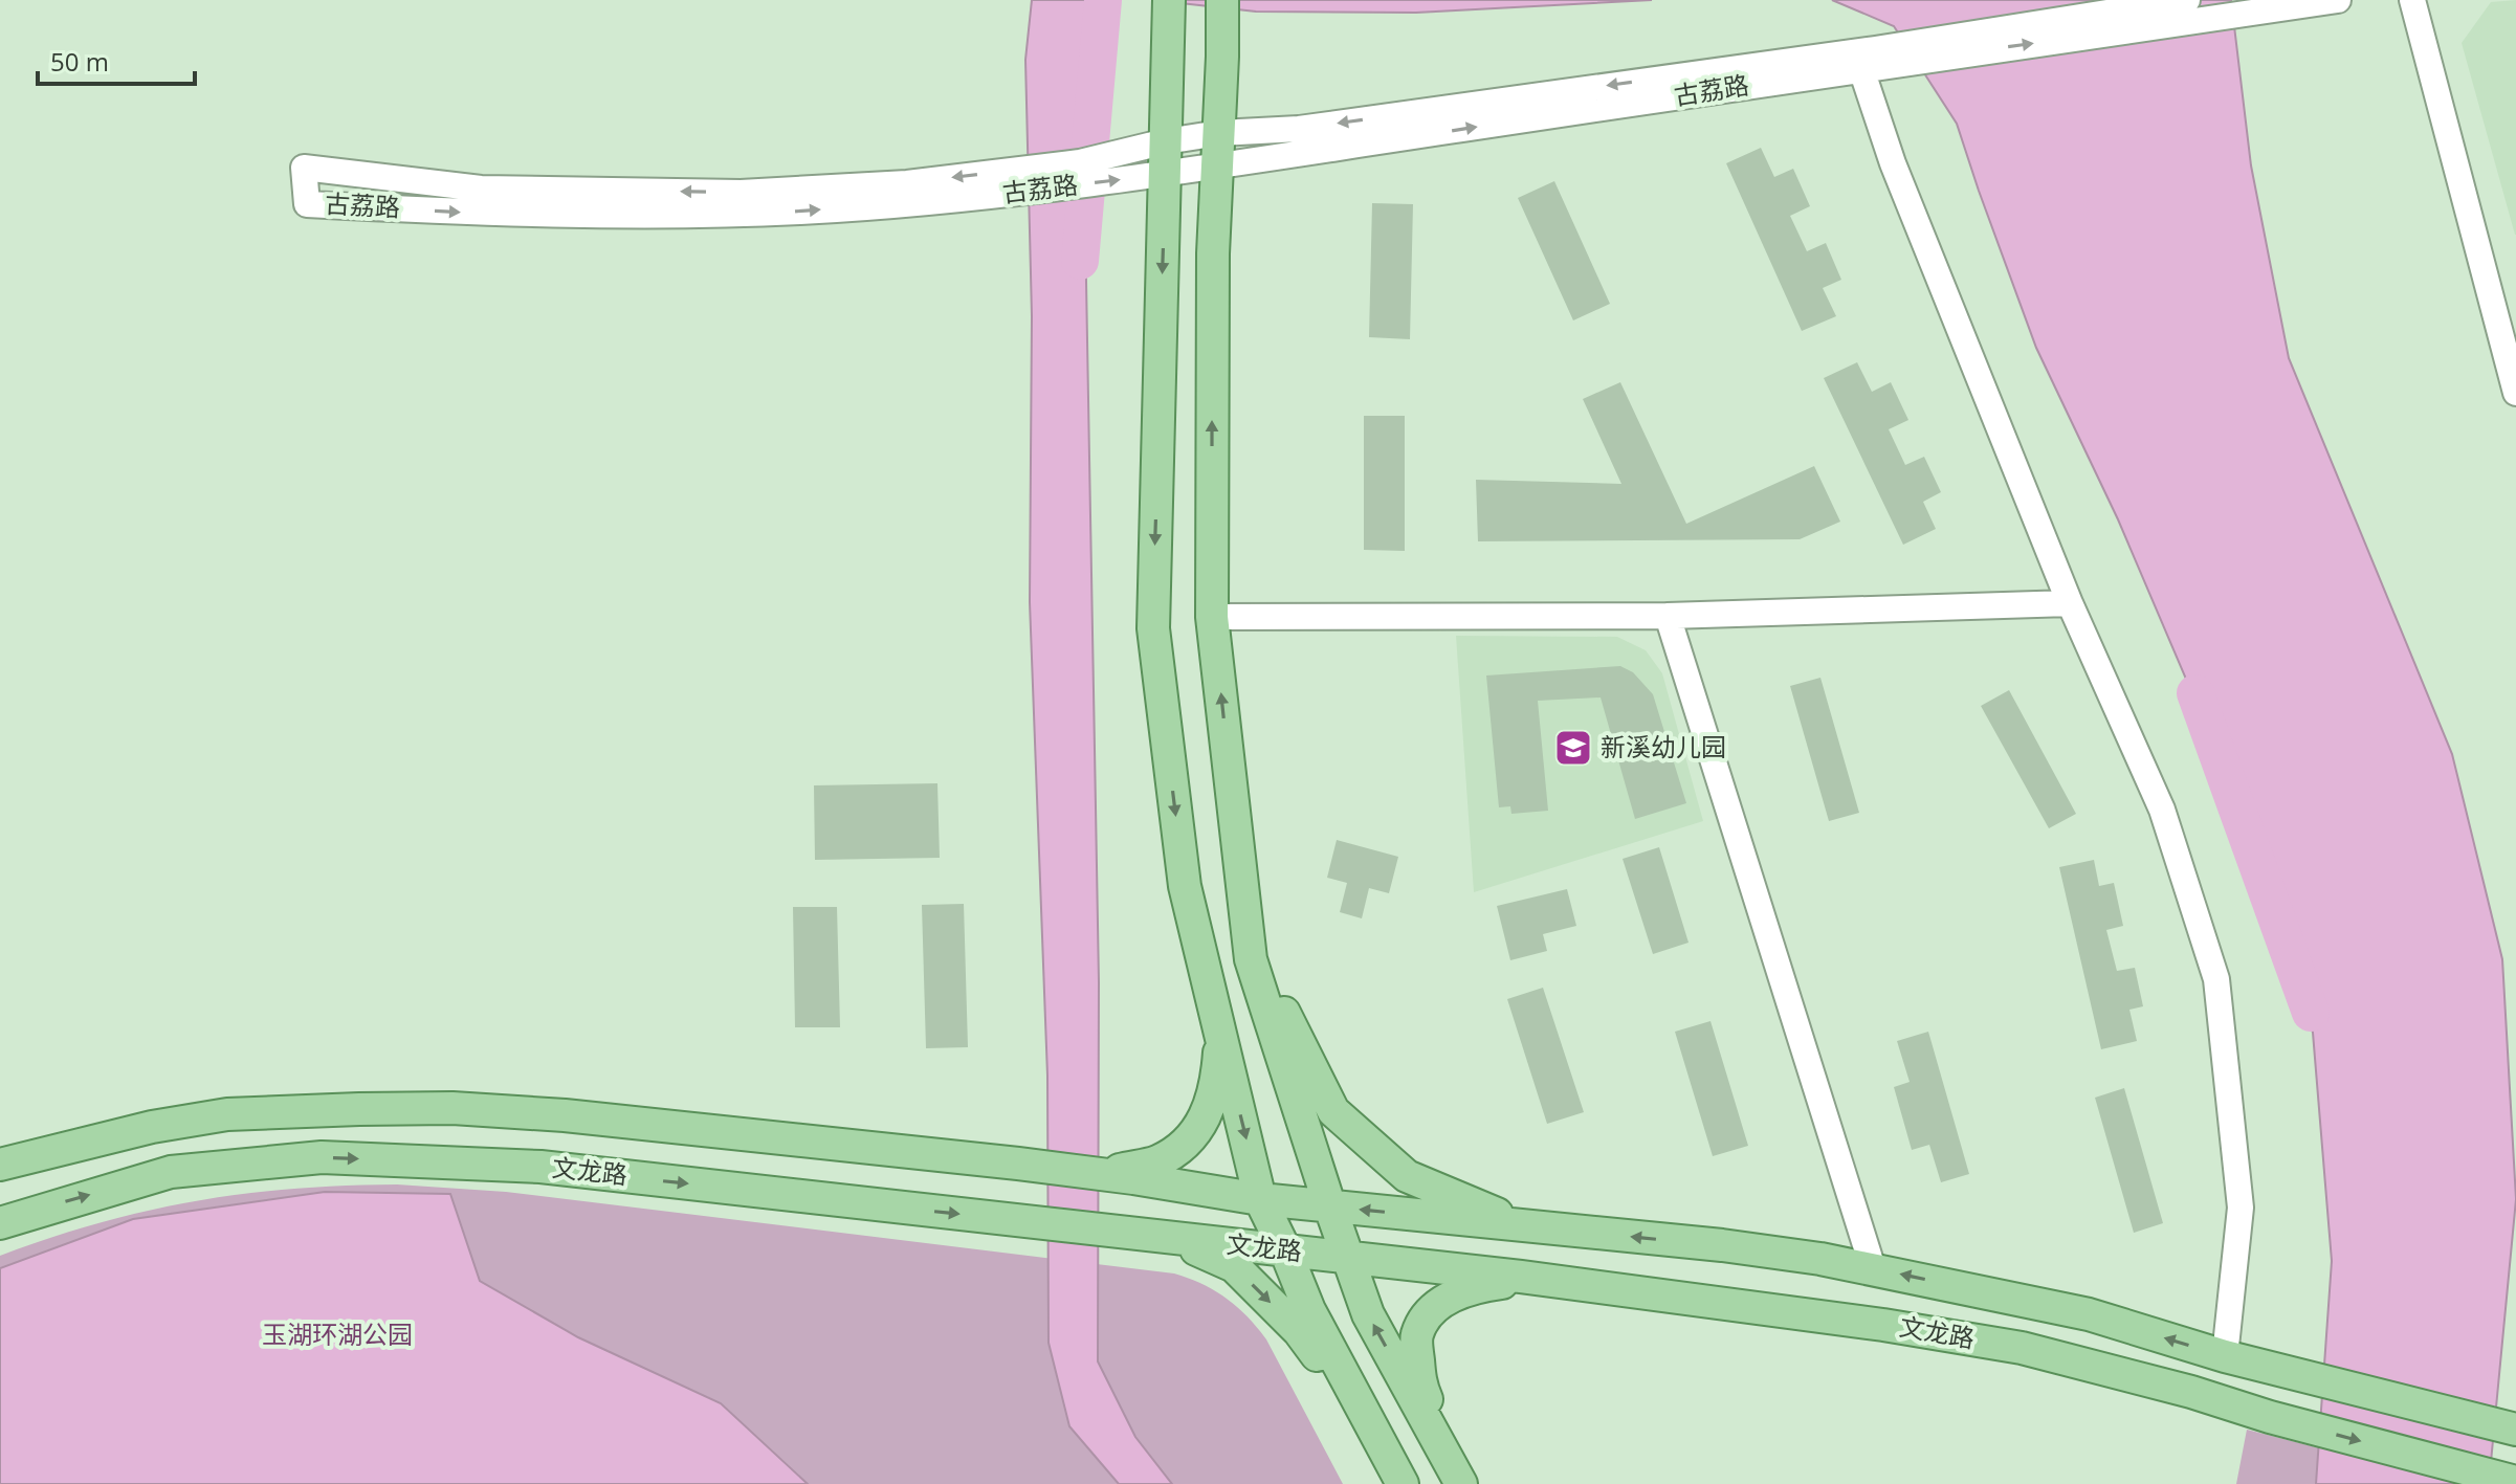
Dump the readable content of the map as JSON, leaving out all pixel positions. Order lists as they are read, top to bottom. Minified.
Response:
{"streets":{"main road":["文龙路"],"street":["古荔路"]},"parks":["玉湖环湖公园"],"places":{"school or university":["新溪幼儿园"]},"scale_bar":"50 m"}
